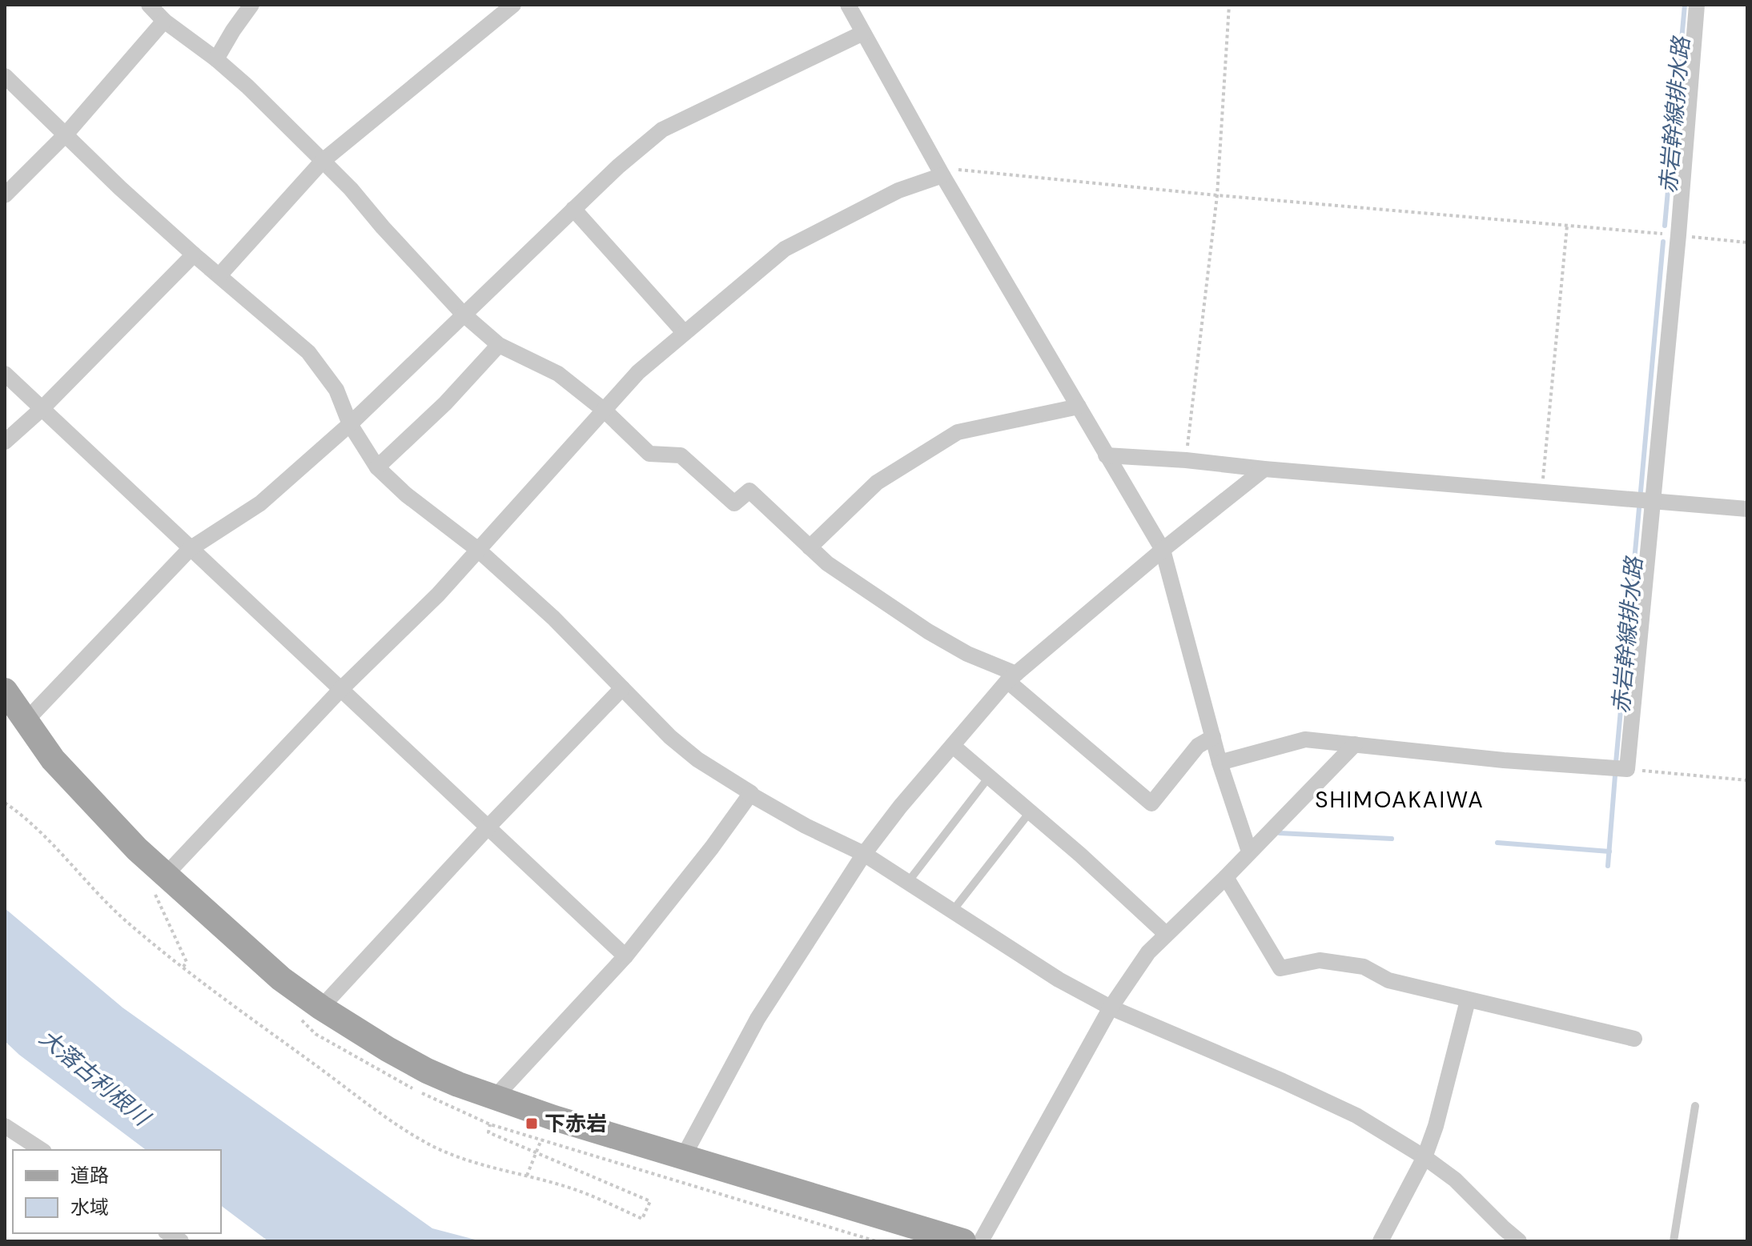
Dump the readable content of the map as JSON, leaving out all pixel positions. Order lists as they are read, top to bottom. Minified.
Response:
{"districts":["SHIMOAKAIWA"],"water":["赤岩幹線排水路","大落古利根川"],"places":{"transit":["下赤岩"]},"legend":["道路","水域"]}
